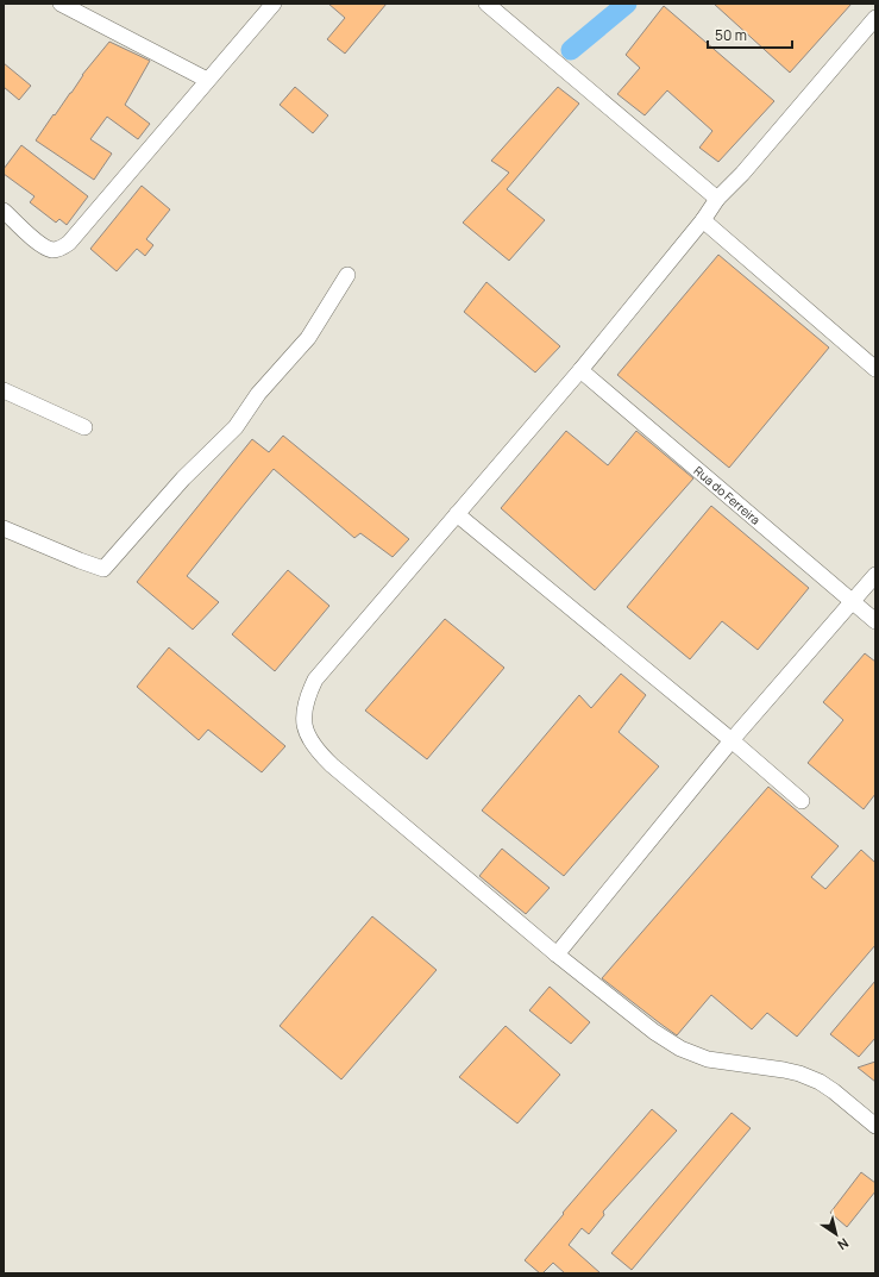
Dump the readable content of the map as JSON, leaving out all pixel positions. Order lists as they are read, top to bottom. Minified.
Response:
{"streets":{"street":["Rua do Ferreira"]},"scale_bar":"50 m","north":"bottom right"}
